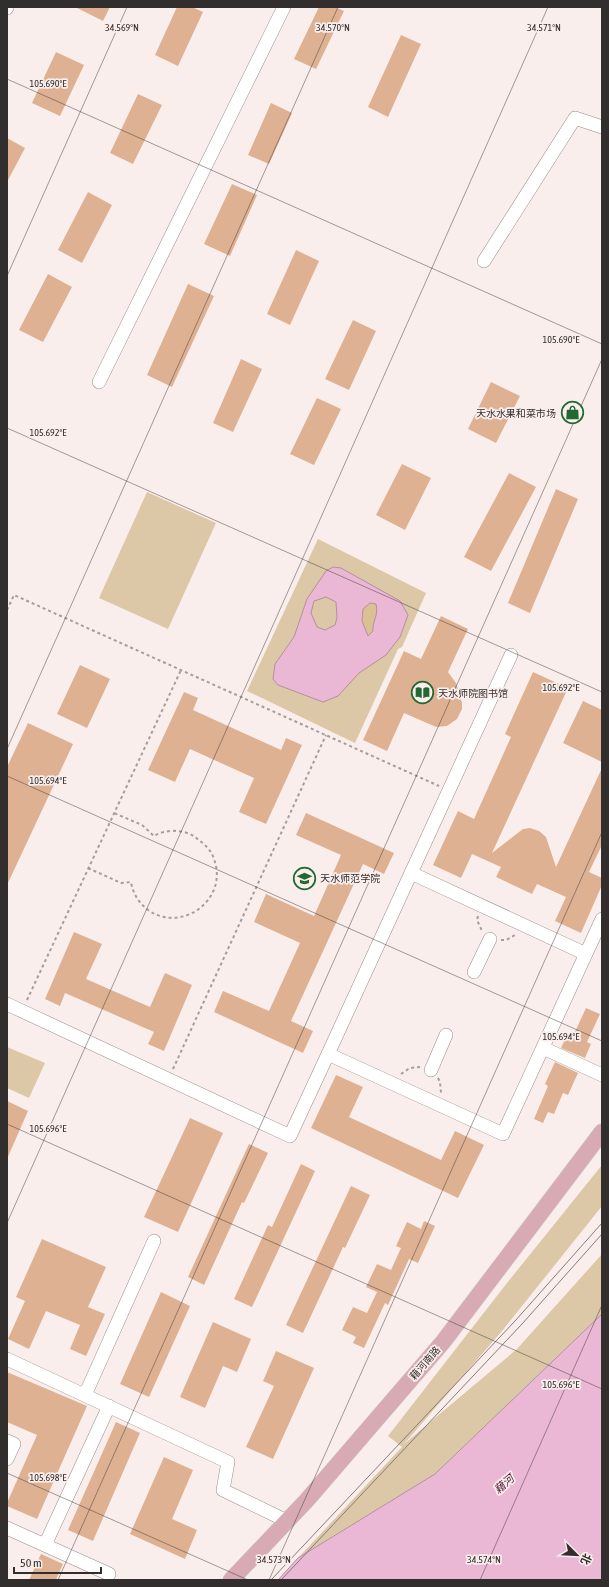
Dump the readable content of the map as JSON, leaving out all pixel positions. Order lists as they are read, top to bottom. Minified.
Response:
{"streets":{"main road":["藉河南路"]},"water":["藉河"],"places":{"shop":["天水水果和菜市场"],"library":["天水师院图书馆"],"school or university":["天水师范学院"]},"scale_bar":"50 m","north":"bottom right","coordinates":["34.570°N","34.571°N","34.569°N","105.690°E","105.692°E","105.694°E","105.696°E","105.698°E","34.573°N","34.574°N"]}
